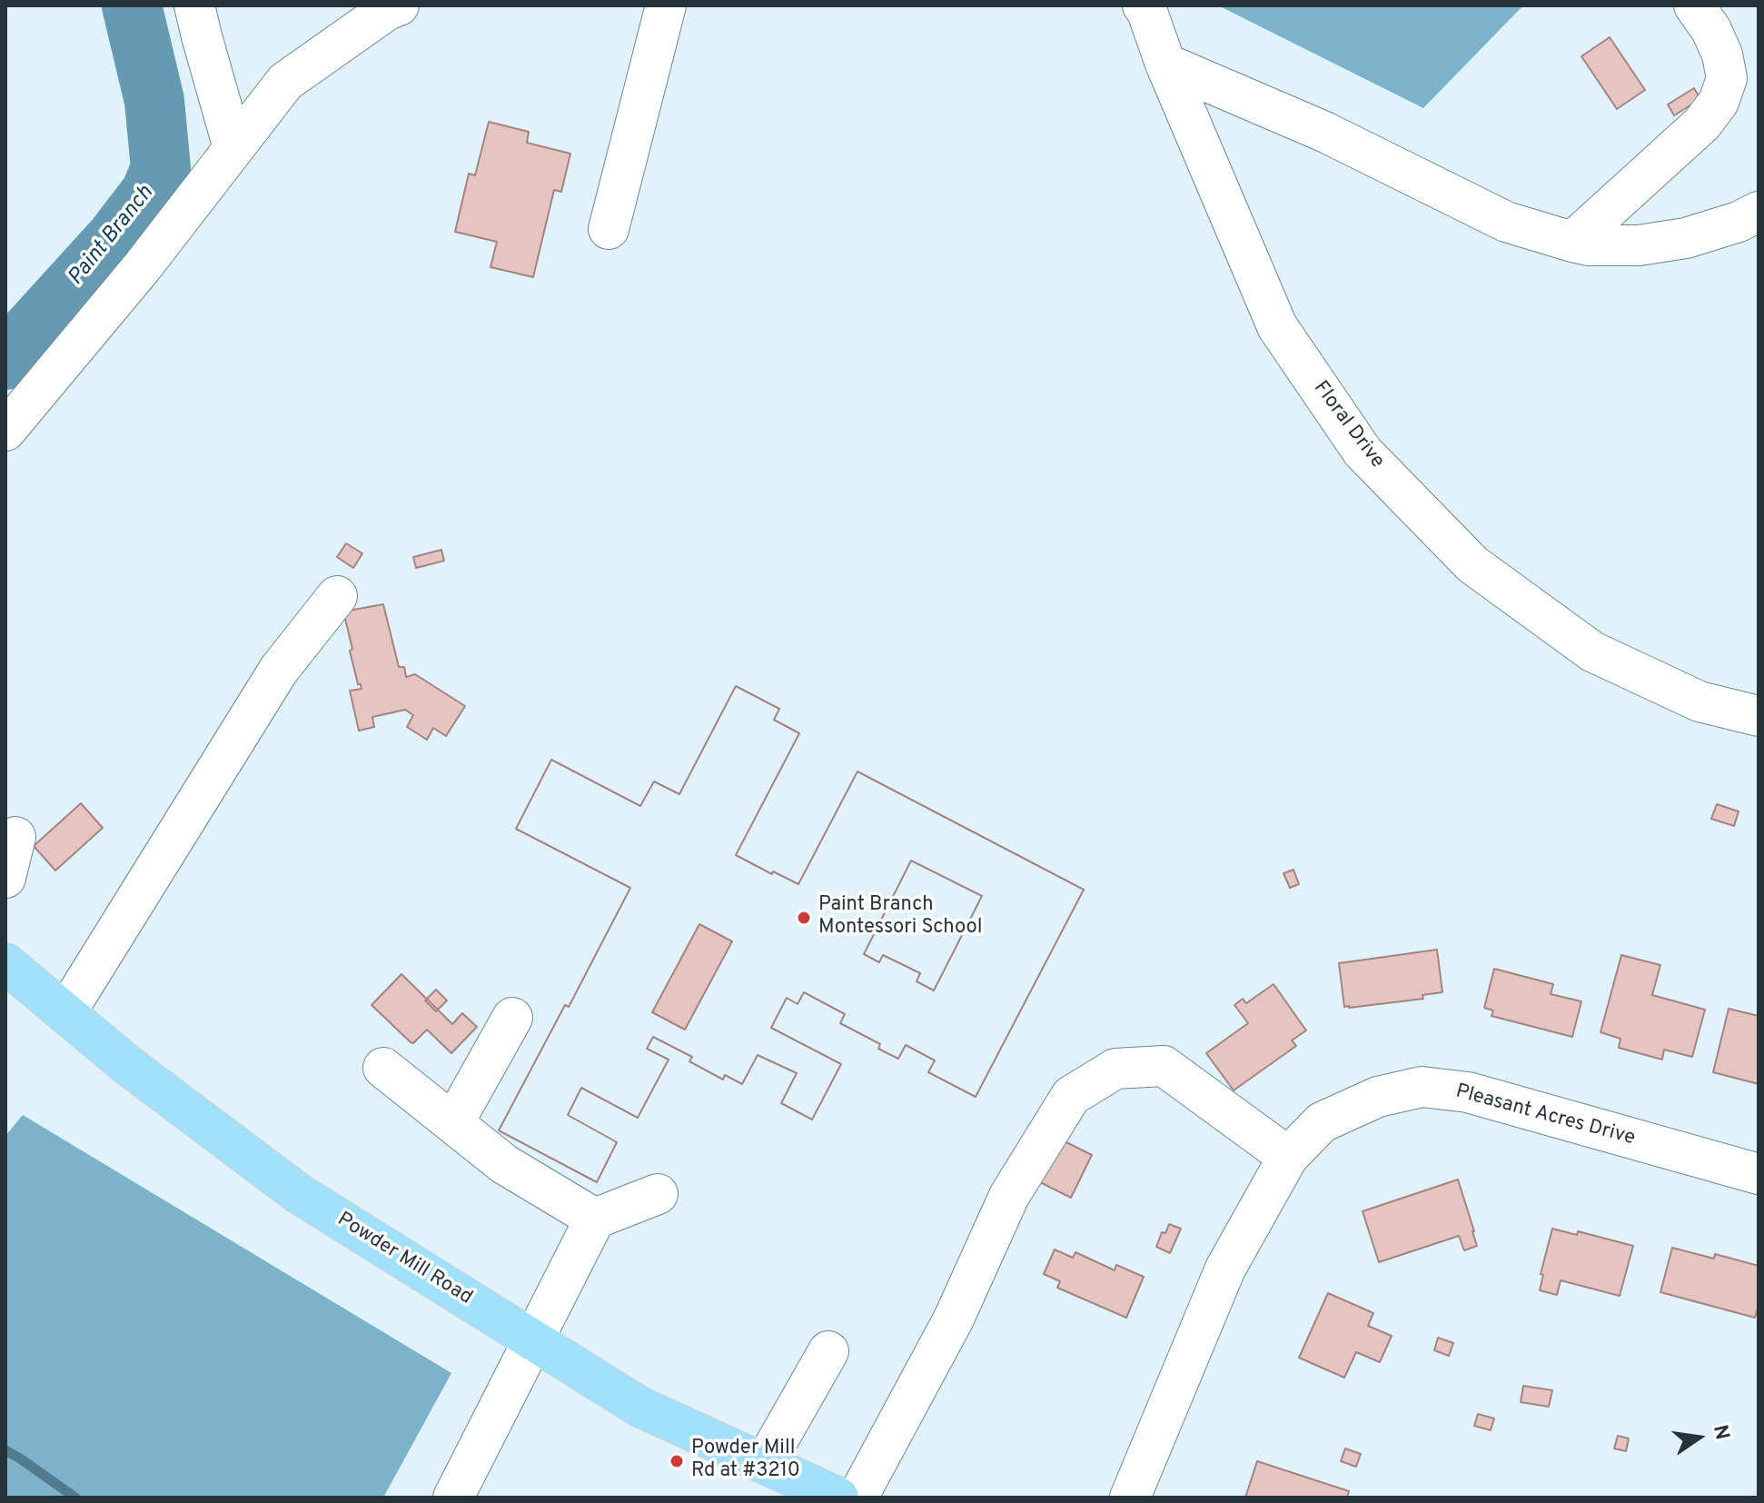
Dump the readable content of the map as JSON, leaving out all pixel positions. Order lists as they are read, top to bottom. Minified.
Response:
{"streets":{"main road":["Powder Mill Road"],"street":["Floral Drive","Pleasant Acres Drive"]},"water":["Paint Branch"],"places":["Paint Branch Montessori School","Powder Mill Rd at #3210"],"north":"right"}
